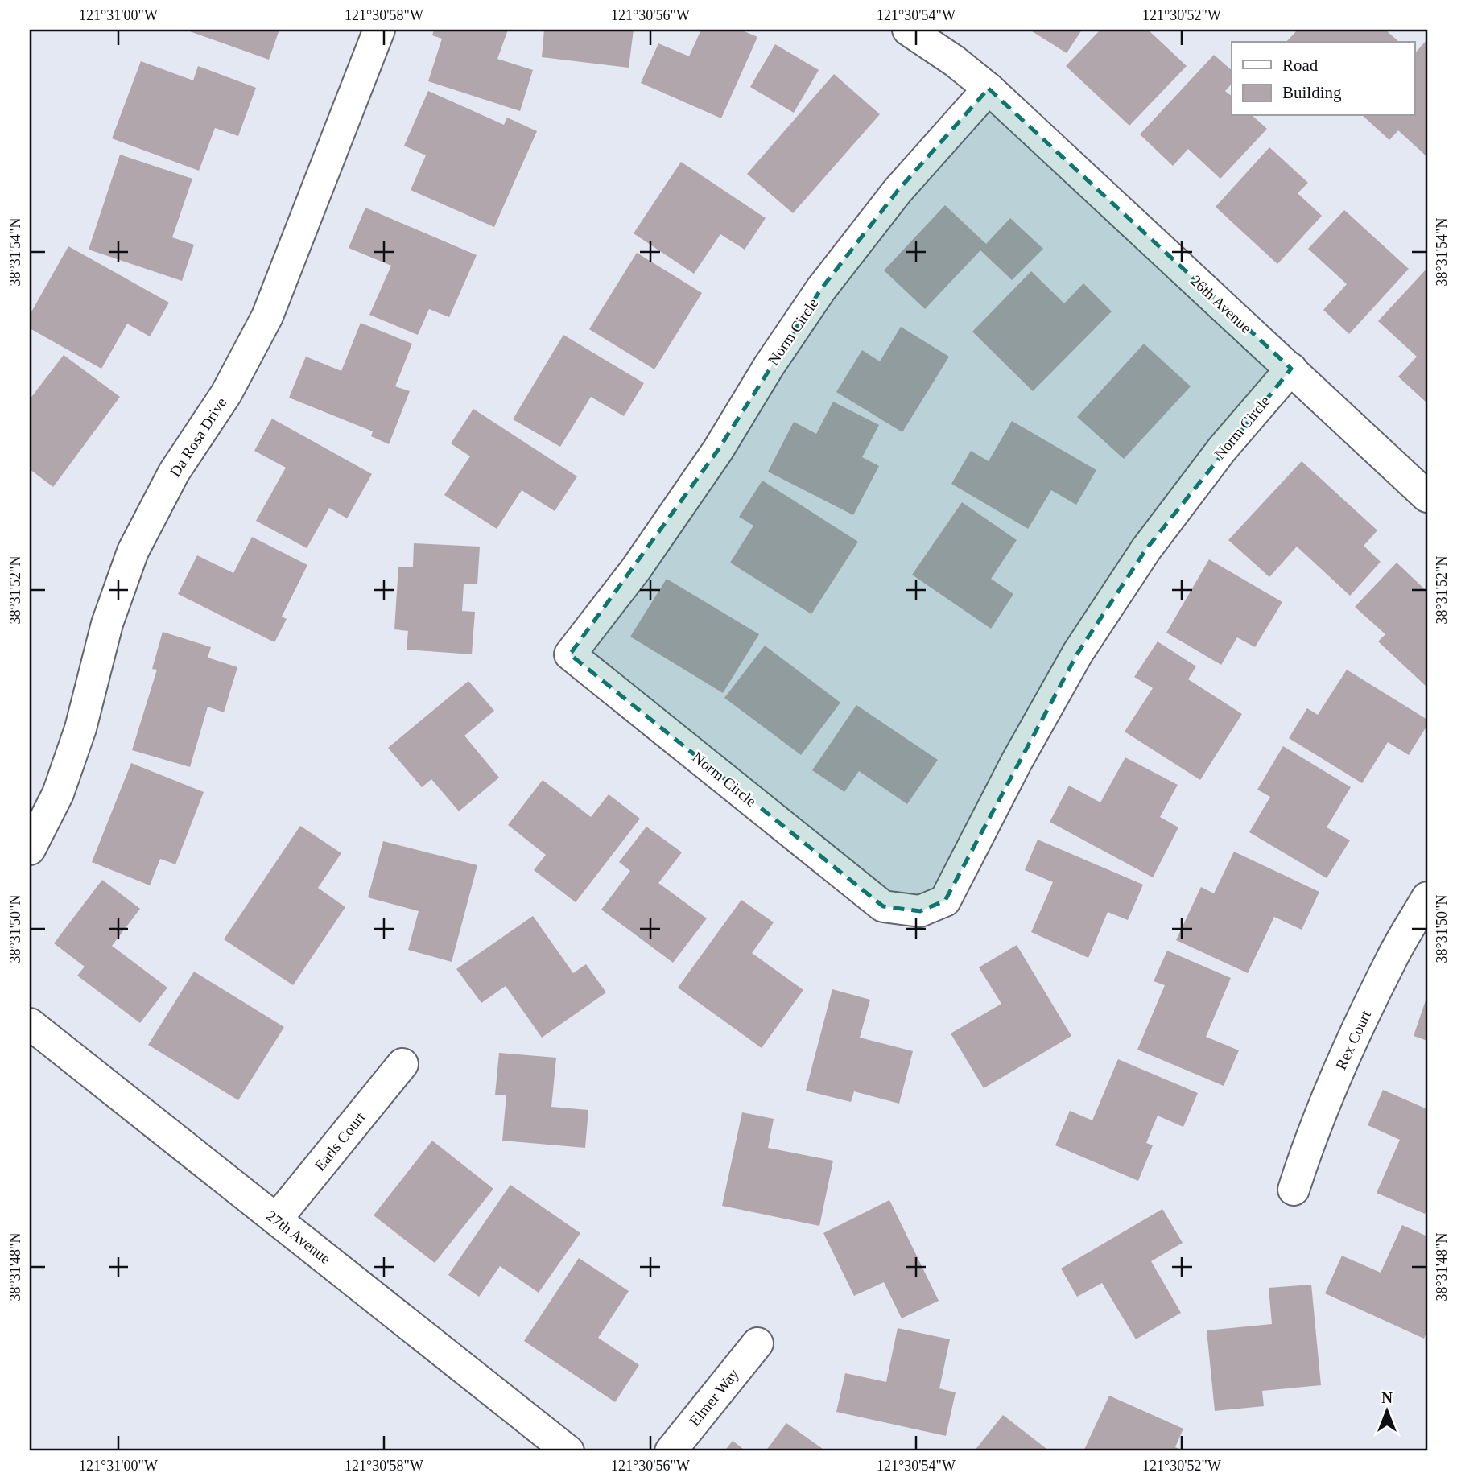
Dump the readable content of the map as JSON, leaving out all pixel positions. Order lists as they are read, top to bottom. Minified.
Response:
{"streets":{"street":["26th Avenue","Norm Circle","Da Rosa Drive","Rex Court","Earls Court","27th Avenue","Elmer Way"]},"crossings":[["26th Avenue","Norm Circle"],["Earls Court","27th Avenue"]],"legend":["Road","Building"],"north":"top","coordinates":["121°31'00\"W","121°30'58\"W","121°30'56\"W","121°30'54\"W","121°30'52\"W","38°31'54\"N","38°31'52\"N","38°31'50\"N","38°31'48\"N"]}
